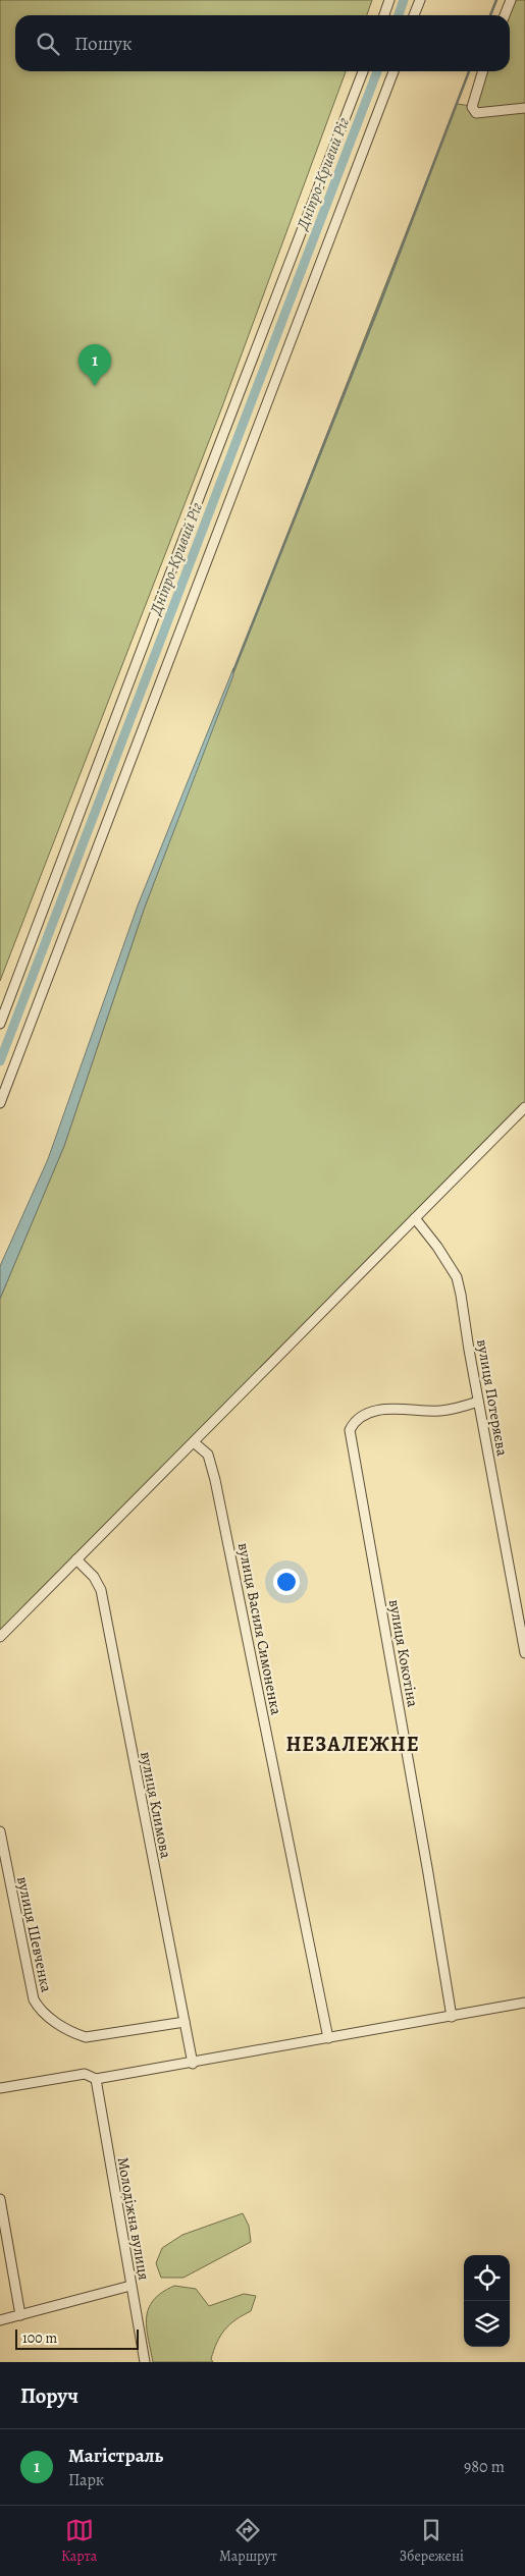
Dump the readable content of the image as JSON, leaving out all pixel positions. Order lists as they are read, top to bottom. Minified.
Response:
{"streets":{"street":["вулиця Потеряєва","вулиця Василя Симоненка","вулиця Кокотіна","вулиця Климова","вулиця Шевченка","Молодіжна вулиця"]},"crossings":[["вулиця Потеряєва","вулиця Кокотіна"],["вулиця Климова","вулиця Шевченка"]],"districts":["НЕЗАЛЕЖНЕ"],"water":["Дніпро-Кривий Ріг"],"scale_bar":"100 m","page":{"search":"Пошук","pins":"1","scale":"100 m","heading":"Поруч","list":[{"mark":"1","name":"Магістраль","note":"Парк","value":"980 m"}],"nav":["Карта","Маршрут","Збережені"]}}
